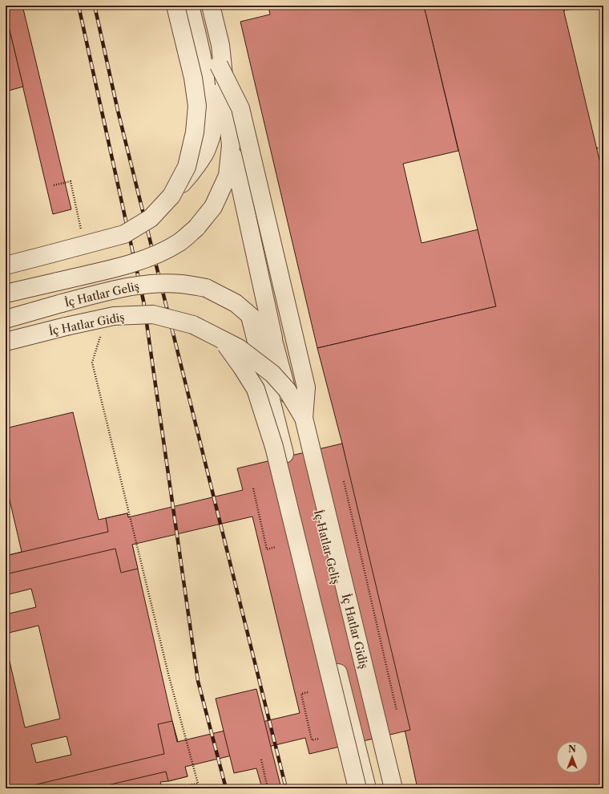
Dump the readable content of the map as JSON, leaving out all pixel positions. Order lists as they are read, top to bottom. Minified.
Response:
{"streets":{"street":["İç Hatlar Geliş","İç Hatlar Gidiş"]},"north":"top"}
